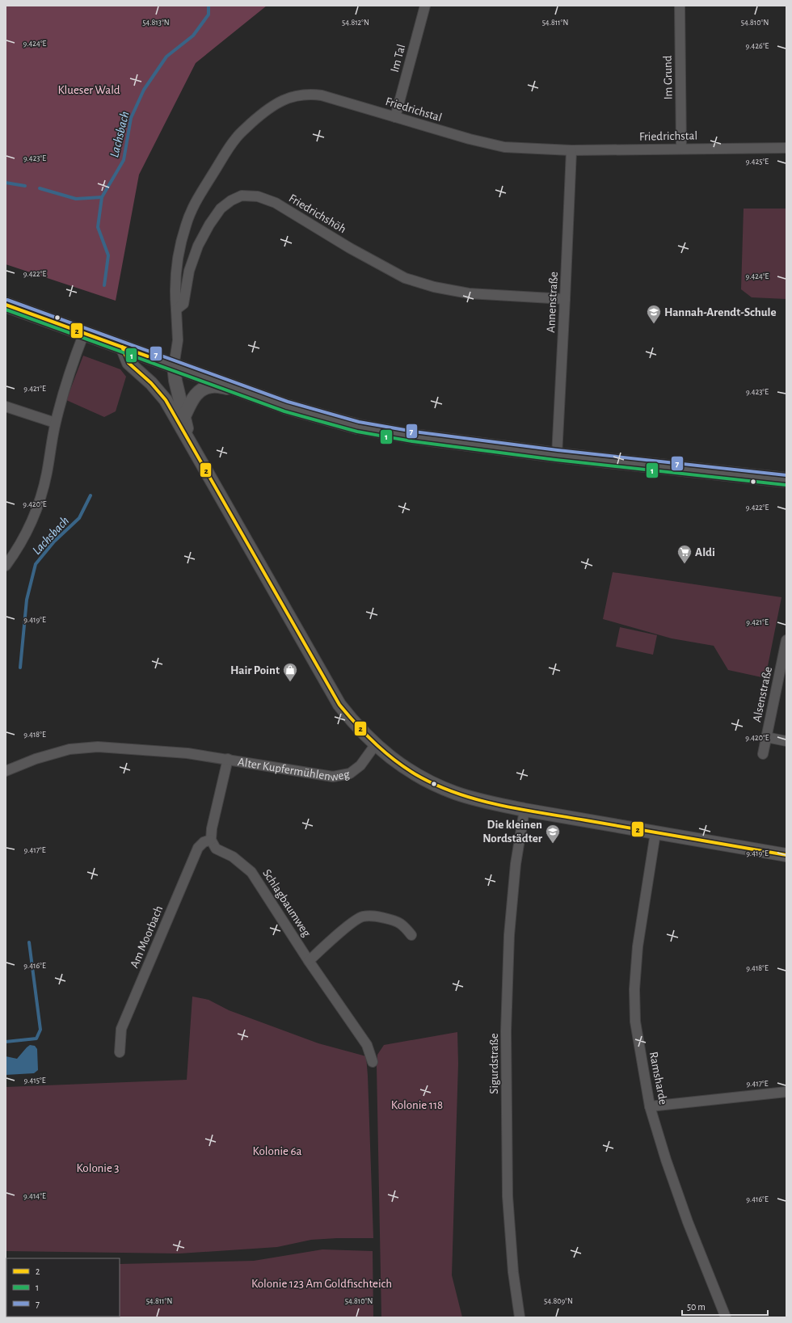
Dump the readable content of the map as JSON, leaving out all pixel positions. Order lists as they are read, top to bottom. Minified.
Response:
{"streets":{"street":["Im Tal","Im Grund","Friedrichstal","Friedrichshöh","Annenstraße","Alsenstraße","Alter Kupfermühlenweg","Schlagbaumweg","Am Moorbach","Sigurdstraße","Ramsharde"]},"crossings":[["Im Tal","Friedrichstal"],["Im Grund","Friedrichstal"],["Friedrichstal","Friedrichshöh"],["Friedrichstal","Annenstraße"],["Friedrichshöh","Annenstraße"],["Schlagbaumweg","Am Moorbach"]],"water":["Lachsbach"],"parks":["Klueser Wald","Kolonie 118","Kolonie 6a","Kolonie 3","Kolonie 123 Am Goldfischteich"],"places":{"school or university":["Hannah-Arendt-Schule","Die kleinen Nordstädter"],"supermarket":["Aldi"],"shop":["Hair Point"]},"lines":["transit line 7","transit line 2","transit line 1"],"legend":["2","1","7"],"scale_bar":"50 m","coordinates":["54.813°N","54.812°N","54.811°N","54.810°N","9.424°E","9.426°E","9.423°E","9.425°E","9.422°E","9.421°E","9.420°E","9.419°E","9.418°E","9.417°E","9.416°E","9.415°E","9.414°E","54.809°N"]}
